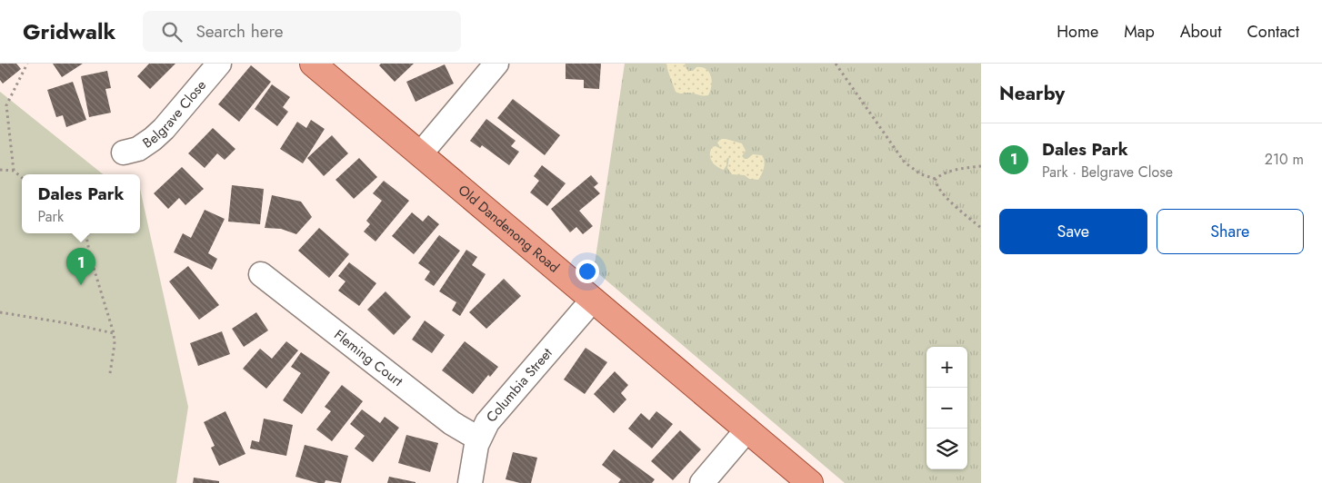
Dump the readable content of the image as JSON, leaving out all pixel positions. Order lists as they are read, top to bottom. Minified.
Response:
{"streets":{"main road":["Old Dandenong Road"],"street":["Belgrave Close","Fleming Court","Columbia Street"]},"crossings":[["Old Dandenong Road","Columbia Street"],["Fleming Court","Columbia Street"]],"page":{"header":"Gridwalk","search":"Search here","nav":["Home","Map","About","Contact"],"heading":"Nearby","list":[{"mark":"1","name":"Dales Park","note":"Park · Belgrave Close","value":"210 m"}],"popup":["Dales Park","Park"],"buttons":["Save","Share"],"pins":"1","map_buttons":["+","−"]}}
